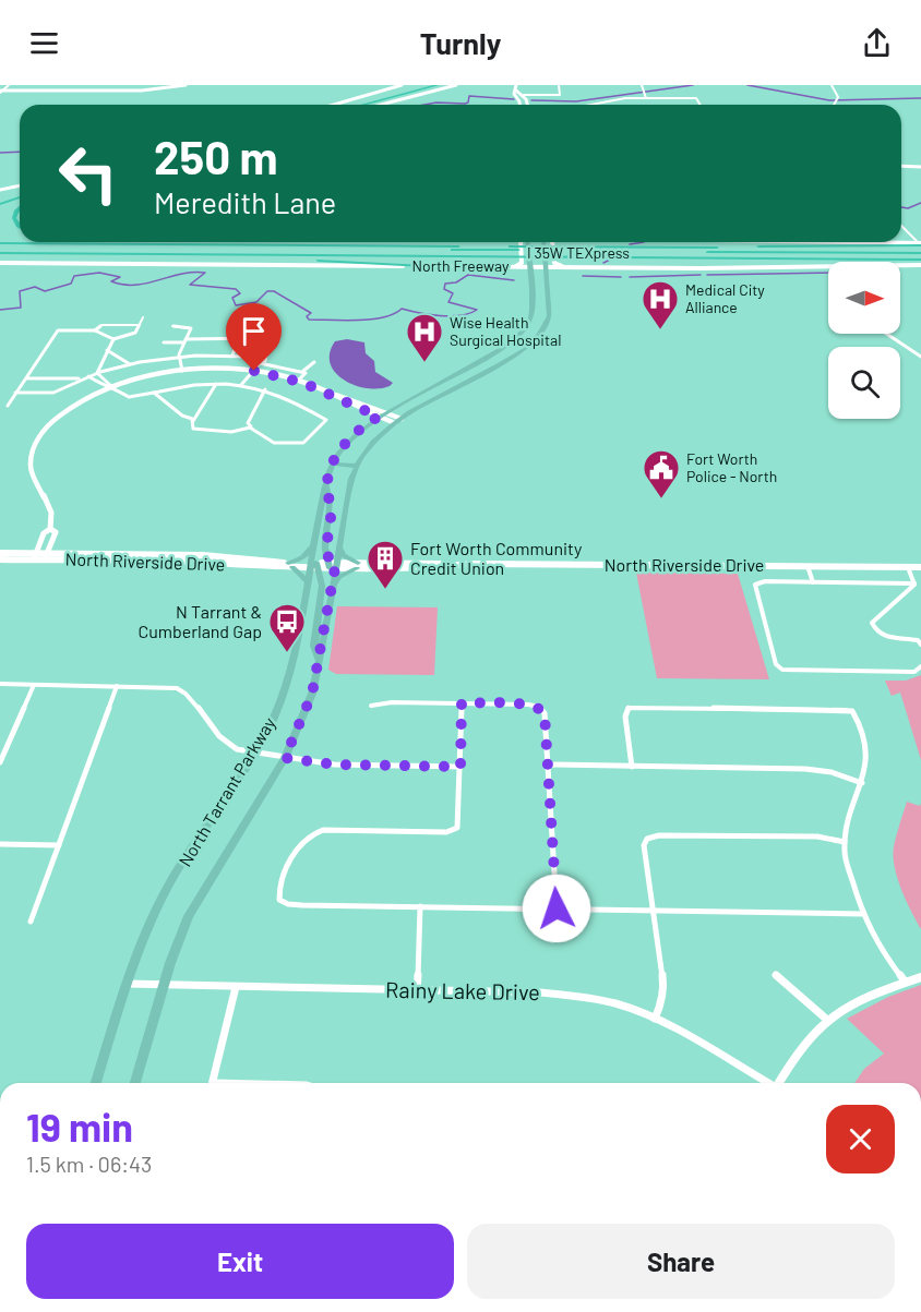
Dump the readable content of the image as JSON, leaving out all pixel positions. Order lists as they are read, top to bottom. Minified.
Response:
{"streets":{"highway":["I 35W TEXpress","North Freeway"],"main road":["North Riverside Drive","North Tarrant Parkway"],"street":["Rainy Lake Drive"]},"crossings":[["I 35W TEXpress","North Freeway"],["North Riverside Drive","North Tarrant Parkway"],["North Tarrant Parkway","Rainy Lake Drive"]],"places":{"hospital":["Medical City Alliance","Wise Health Surgical Hospital"],"public building":["Fort Worth Police - North"],"building":["Fort Worth Community Credit Union"],"bus stop":["N Tarrant & Cumberland Gap"]},"north":"right","page":{"header":"Turnly","turn":["250 m","Meredith Lane"],"heading":["19 min","1.5 km · 06:43"],"buttons":["Exit","Share"]}}
